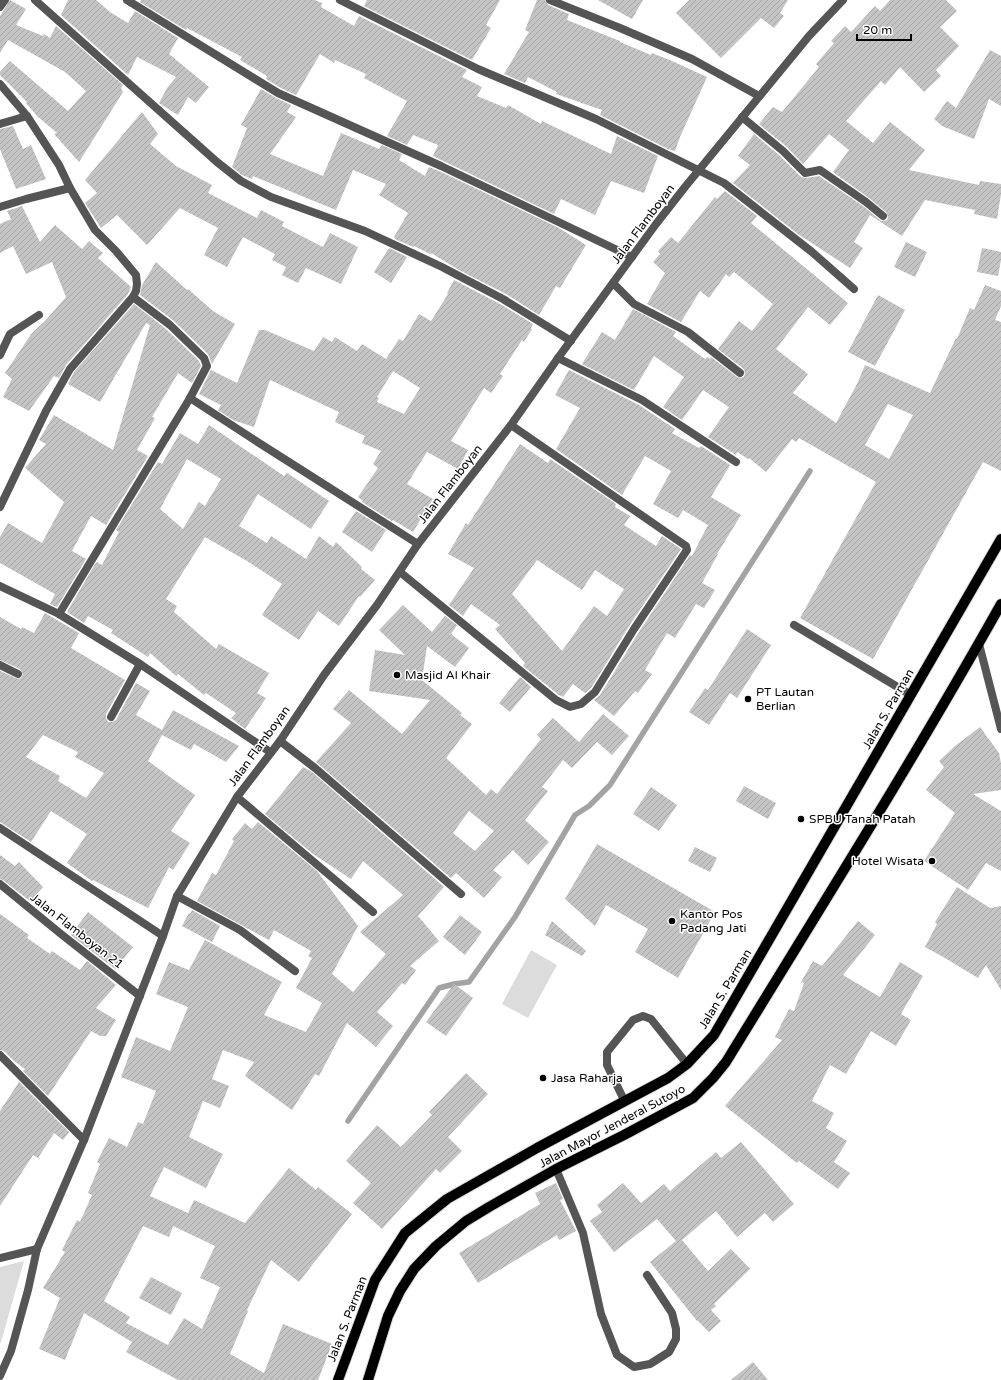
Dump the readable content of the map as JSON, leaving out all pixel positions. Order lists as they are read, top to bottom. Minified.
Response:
{"streets":{"main road":["Jalan S. Parman","Jalan Mayor Jenderal Sutoyo"],"street":["Jalan Flamboyan","Jalan Flamboyan 21"]},"crossings":[["Jalan Flamboyan","Jalan Flamboyan 21"]],"places":["Masjid Al Khair","PT Lautan Berlian","SPBU Tanah Patah","Hotel Wisata","Kantor Pos Padang Jati","Jasa Raharja"],"scale_bar":"20 m"}
